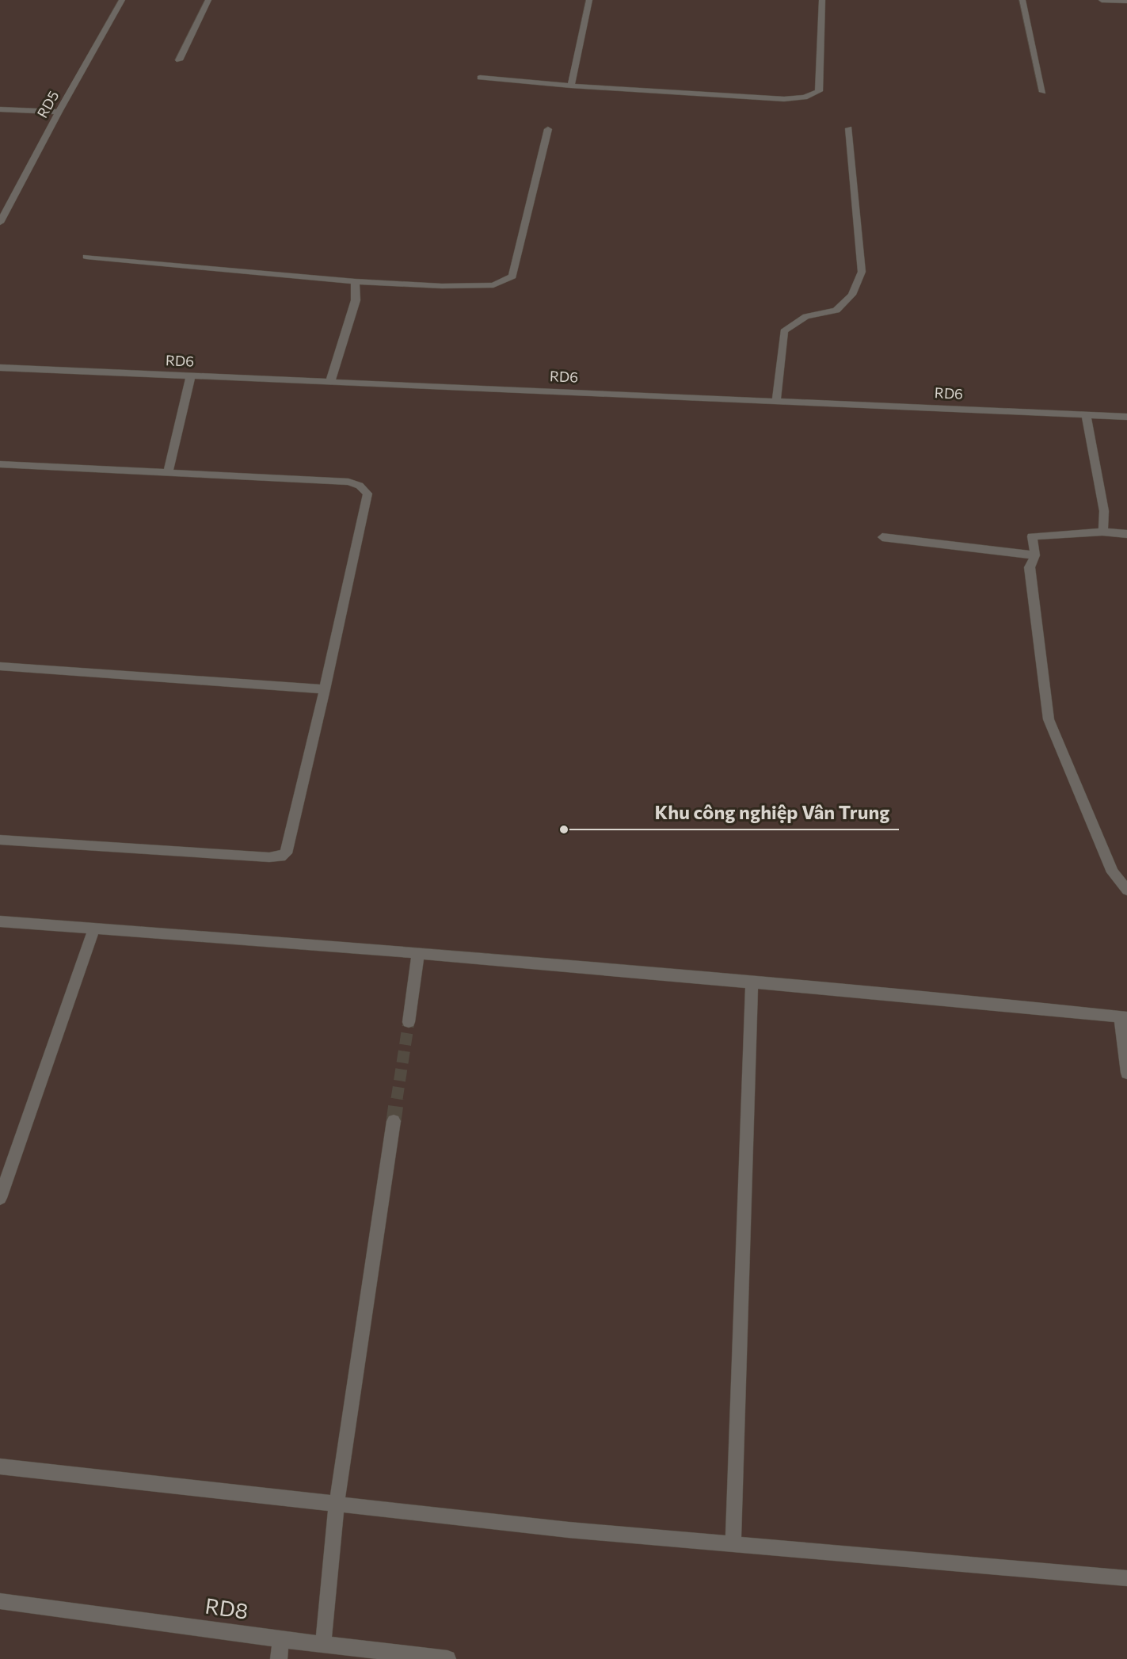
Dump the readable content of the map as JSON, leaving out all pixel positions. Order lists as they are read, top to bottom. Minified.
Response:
{"streets":{"street":["RD5","RD6","RD8"]},"places":["Khu công nghiệp Vân Trung"]}
